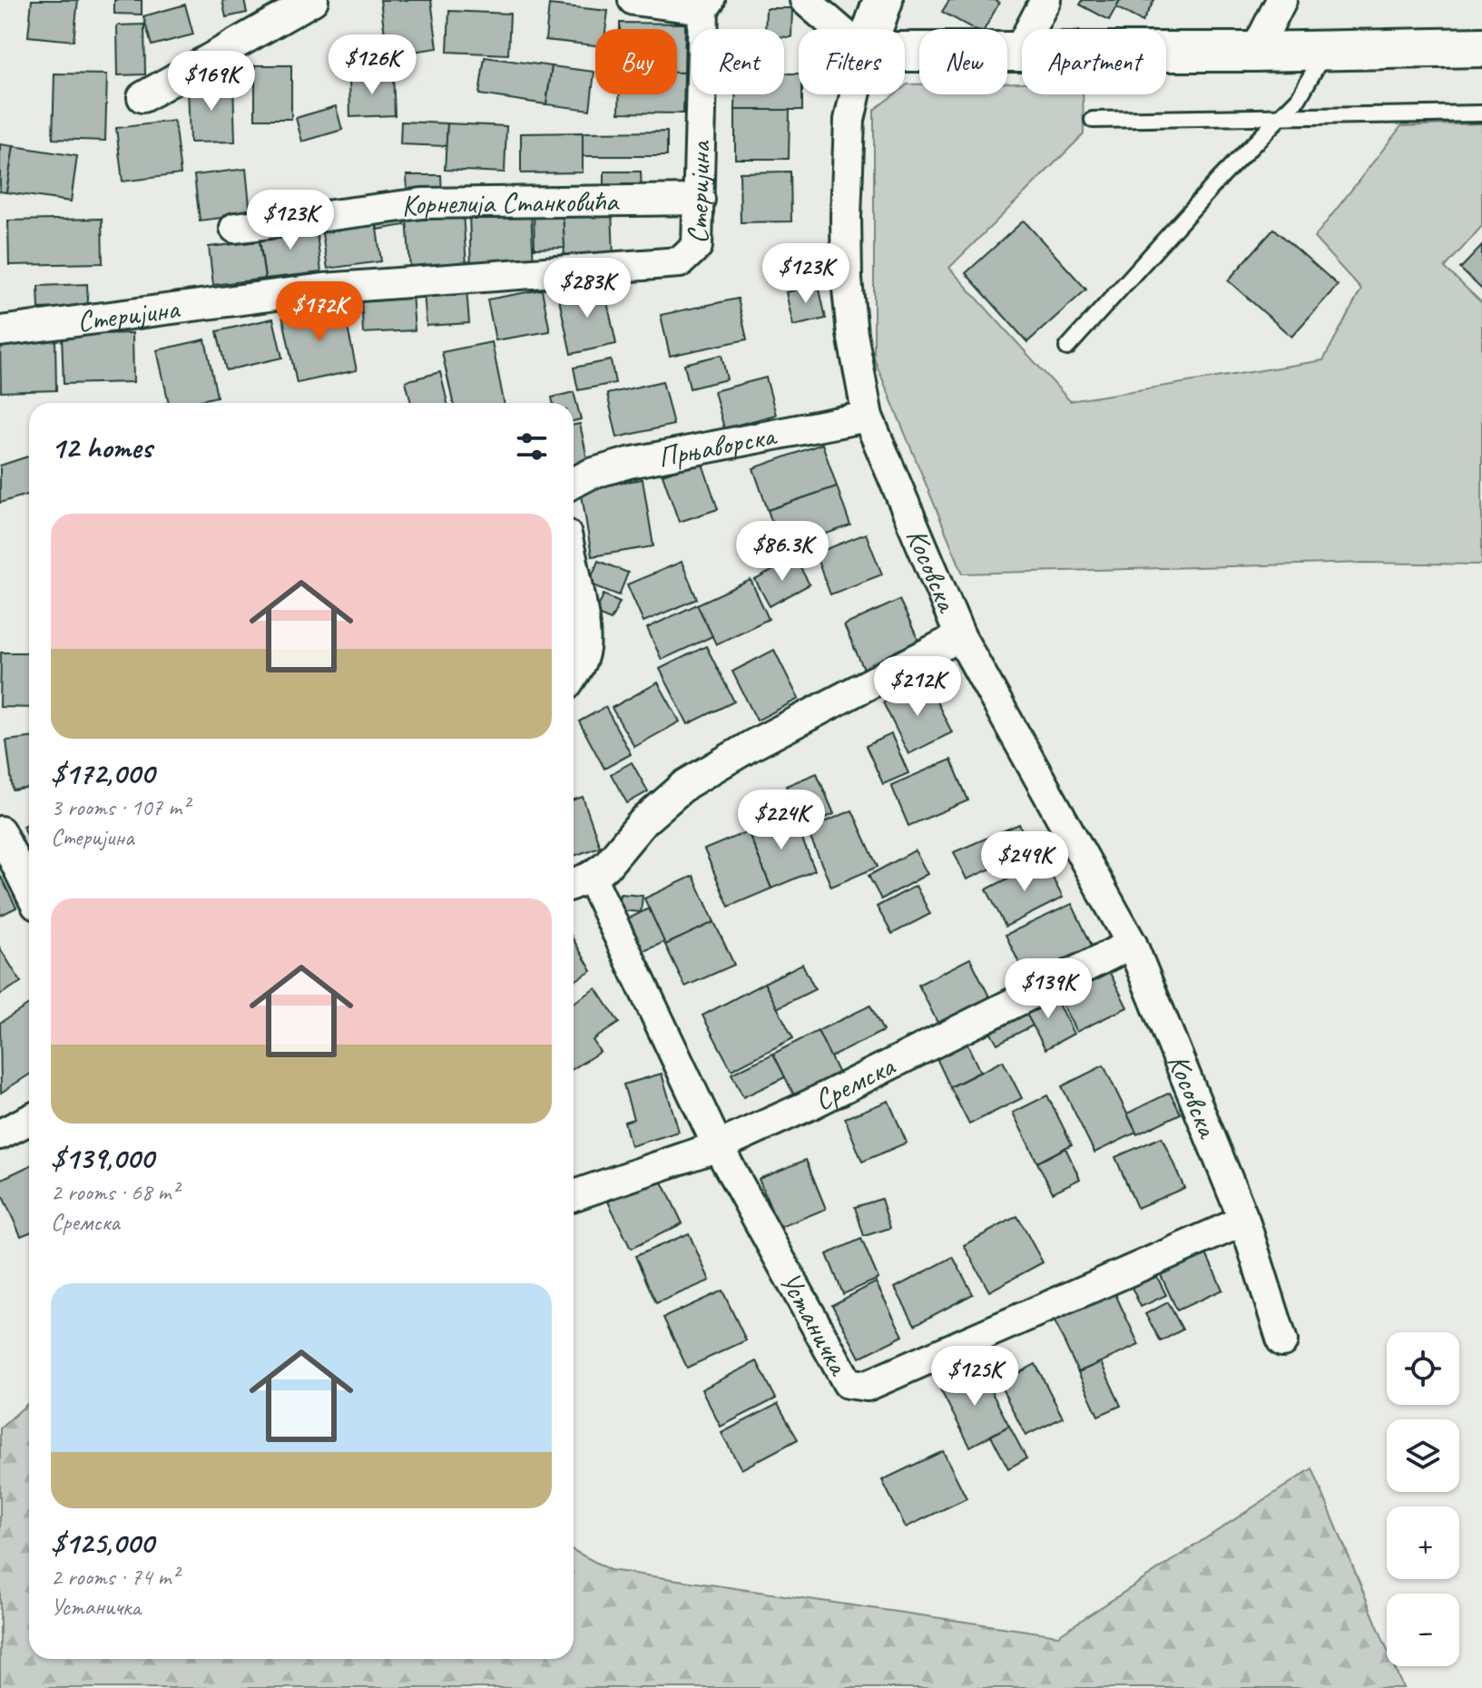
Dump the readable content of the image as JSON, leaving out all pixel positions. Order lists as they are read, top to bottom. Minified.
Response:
{"streets":{"street":["Стеријина","Корнелија Станковића","Прњаворска","Косовска","Сремска","Устаничка"]},"crossings":[["Стеријина","Корнелија Станковића"],["Прњаворска","Косовска"],["Косовска","Сремска"],["Косовска","Устаничка"],["Сремска","Устаничка"]],"page":{"chip":["Buy","Rent","Filters","New","Apartment"],"price":["$126K","$169K","$123K","$123K","$283K","$172K","$86.3K","$212K","$224K","$249K","$139K","$125K"],"heading":"12 homes","list":[{"name":"$172,000","note":"3 rooms · 107 m² · Стеријина"},{"name":"$139,000","note":"2 rooms · 68 m² · Сремска"},{"name":"$125,000","note":"2 rooms · 74 m² · Устаничка"}],"map_buttons":["+","−"]}}
